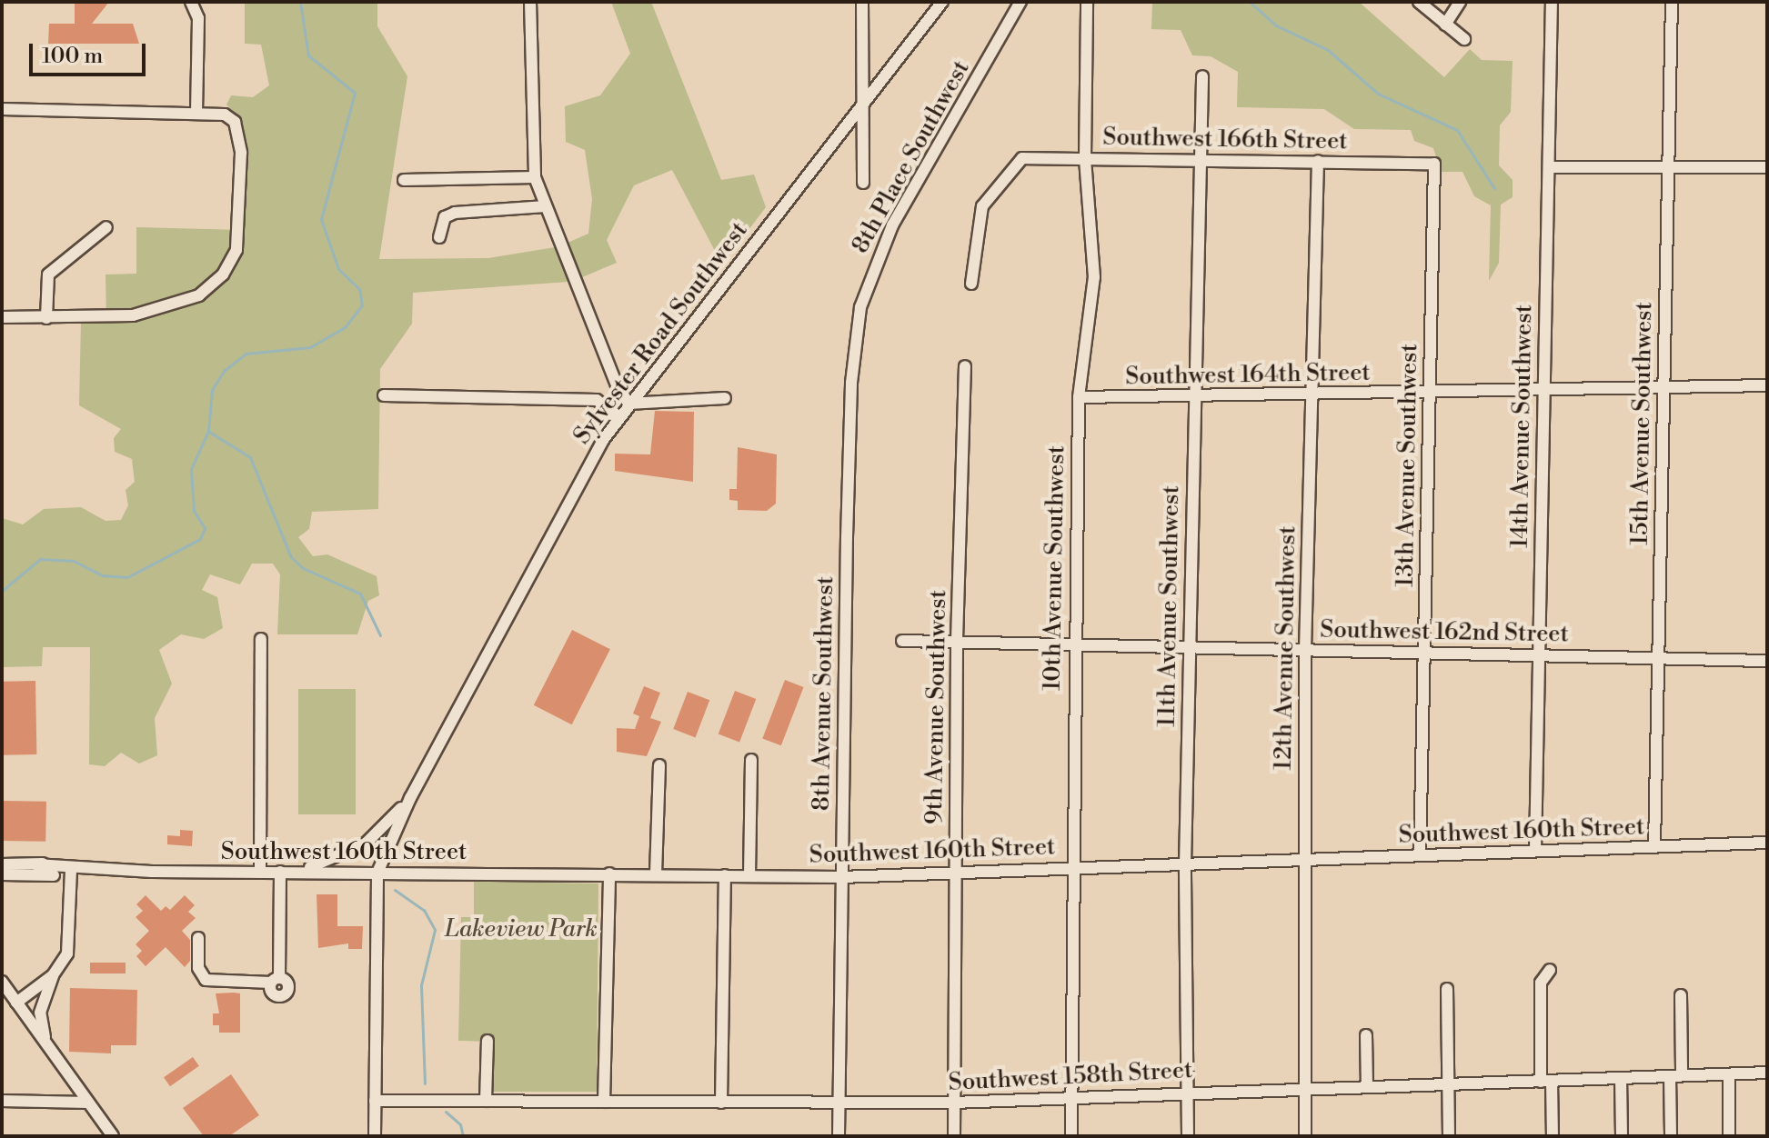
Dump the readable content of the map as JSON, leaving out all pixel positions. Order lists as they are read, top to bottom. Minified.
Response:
{"streets":{"street":["Southwest 166th Street","8th Place Southwest","Sylvester Road Southwest","Southwest 164th Street","15th Avenue Southwest","14th Avenue Southwest","13th Avenue Southwest","10th Avenue Southwest","11th Avenue Southwest","Southwest 162nd Street","12th Avenue Southwest","8th Avenue Southwest","9th Avenue Southwest","Southwest 160th Street","Southwest 158th Street"]},"crossings":[["Southwest 166th Street","13th Avenue Southwest"],["Southwest 166th Street","10th Avenue Southwest"],["Southwest 166th Street","11th Avenue Southwest"],["Southwest 166th Street","12th Avenue Southwest"],["8th Place Southwest","8th Avenue Southwest"],["Sylvester Road Southwest","Southwest 160th Street"],["Southwest 164th Street","15th Avenue Southwest"],["Southwest 164th Street","14th Avenue Southwest"],["Southwest 164th Street","13th Avenue Southwest"],["Southwest 164th Street","10th Avenue Southwest"],["Southwest 164th Street","11th Avenue Southwest"],["Southwest 164th Street","12th Avenue Southwest"],["15th Avenue Southwest","Southwest 162nd Street"],["15th Avenue Southwest","Southwest 160th Street"],["14th Avenue Southwest","Southwest 162nd Street"],["14th Avenue Southwest","Southwest 160th Street"],["13th Avenue Southwest","Southwest 162nd Street"],["13th Avenue Southwest","Southwest 160th Street"],["10th Avenue Southwest","Southwest 162nd Street"],["10th Avenue Southwest","Southwest 160th Street"],["10th Avenue Southwest","Southwest 158th Street"],["11th Avenue Southwest","Southwest 162nd Street"],["11th Avenue Southwest","Southwest 160th Street"],["11th Avenue Southwest","Southwest 158th Street"],["Southwest 162nd Street","12th Avenue Southwest"],["Southwest 162nd Street","9th Avenue Southwest"],["12th Avenue Southwest","Southwest 160th Street"],["12th Avenue Southwest","Southwest 158th Street"],["8th Avenue Southwest","Southwest 160th Street"],["8th Avenue Southwest","Southwest 158th Street"],["9th Avenue Southwest","Southwest 160th Street"],["9th Avenue Southwest","Southwest 158th Street"]],"parks":["Lakeview Park"],"scale_bar":"100 m"}
